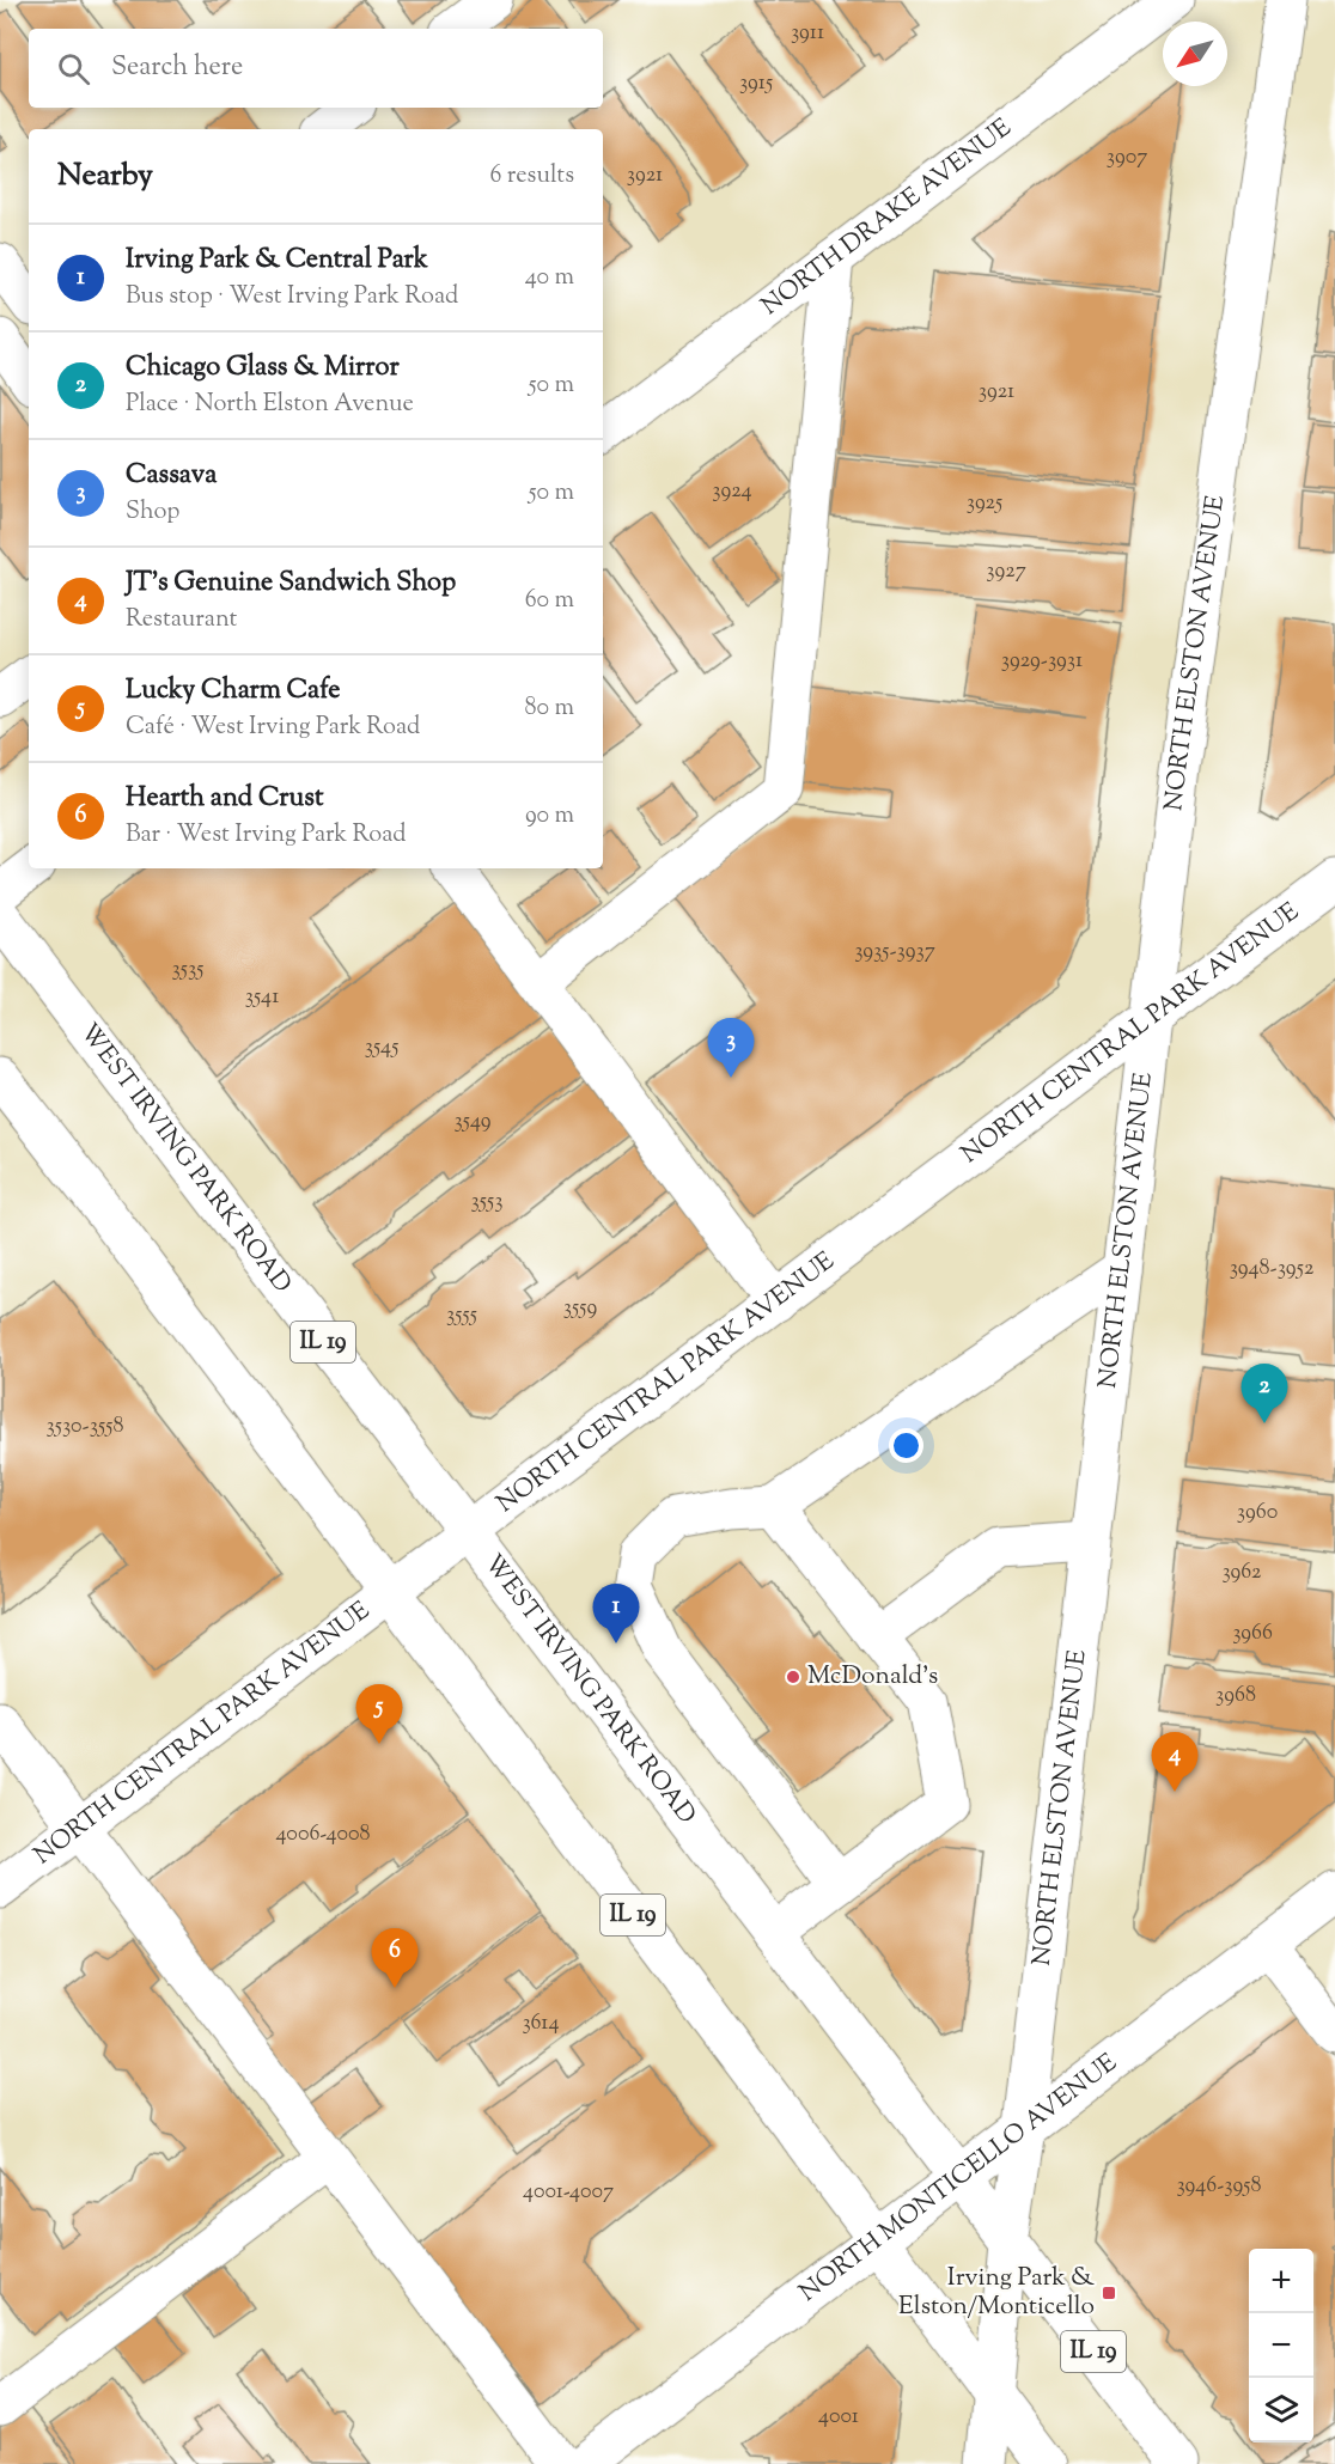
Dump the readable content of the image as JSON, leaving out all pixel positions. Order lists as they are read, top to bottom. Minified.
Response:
{"streets":{"main road":["NORTH DRAKE AVENUE","NORTH ELSTON AVENUE","NORTH CENTRAL PARK AVENUE","WEST IRVING PARK ROAD","IL 19","NORTH MONTICELLO AVENUE"]},"crossings":[["NORTH ELSTON AVENUE","NORTH CENTRAL PARK AVENUE"],["NORTH ELSTON AVENUE","WEST IRVING PARK ROAD"],["NORTH ELSTON AVENUE","IL 19"],["NORTH ELSTON AVENUE","NORTH MONTICELLO AVENUE"],["NORTH CENTRAL PARK AVENUE","WEST IRVING PARK ROAD"],["NORTH CENTRAL PARK AVENUE","IL 19"],["WEST IRVING PARK ROAD","NORTH MONTICELLO AVENUE"],["IL 19","NORTH MONTICELLO AVENUE"]],"places":{"other":["McDonald's"],"transit":["Irving Park & Elston/Monticello"]},"house_numbers":["3911","3915","3907","3921","3921","3924","3925","3927","3929-3931","3935-3937","3535","3541","3545","3549","3553","3948-3952","3559","3555","3530-3558","3960","3962","3966","3968","4006-4008","3614","3946-3958","4001-4007","4001"],"north":"bottom left","page":{"search":"Search here","heading":["Nearby","6 results"],"list":[{"mark":"1","name":"Irving Park & Central Park","note":"Bus stop · West Irving Park Road","value":"40 m"},{"mark":"2","name":"Chicago Glass & Mirror","note":"Place · North Elston Avenue","value":"50 m"},{"mark":"3","name":"Cassava","note":"Shop","value":"50 m"},{"mark":"4","name":"JT's Genuine Sandwich Shop","note":"Restaurant","value":"60 m"},{"mark":"5","name":"Lucky Charm Cafe","note":"Café · West Irving Park Road","value":"80 m"},{"mark":"6","name":"Hearth and Crust","note":"Bar · West Irving Park Road","value":"90 m"}],"pins":["3","2","1","5","4","6"],"map_buttons":["+","−"]}}
